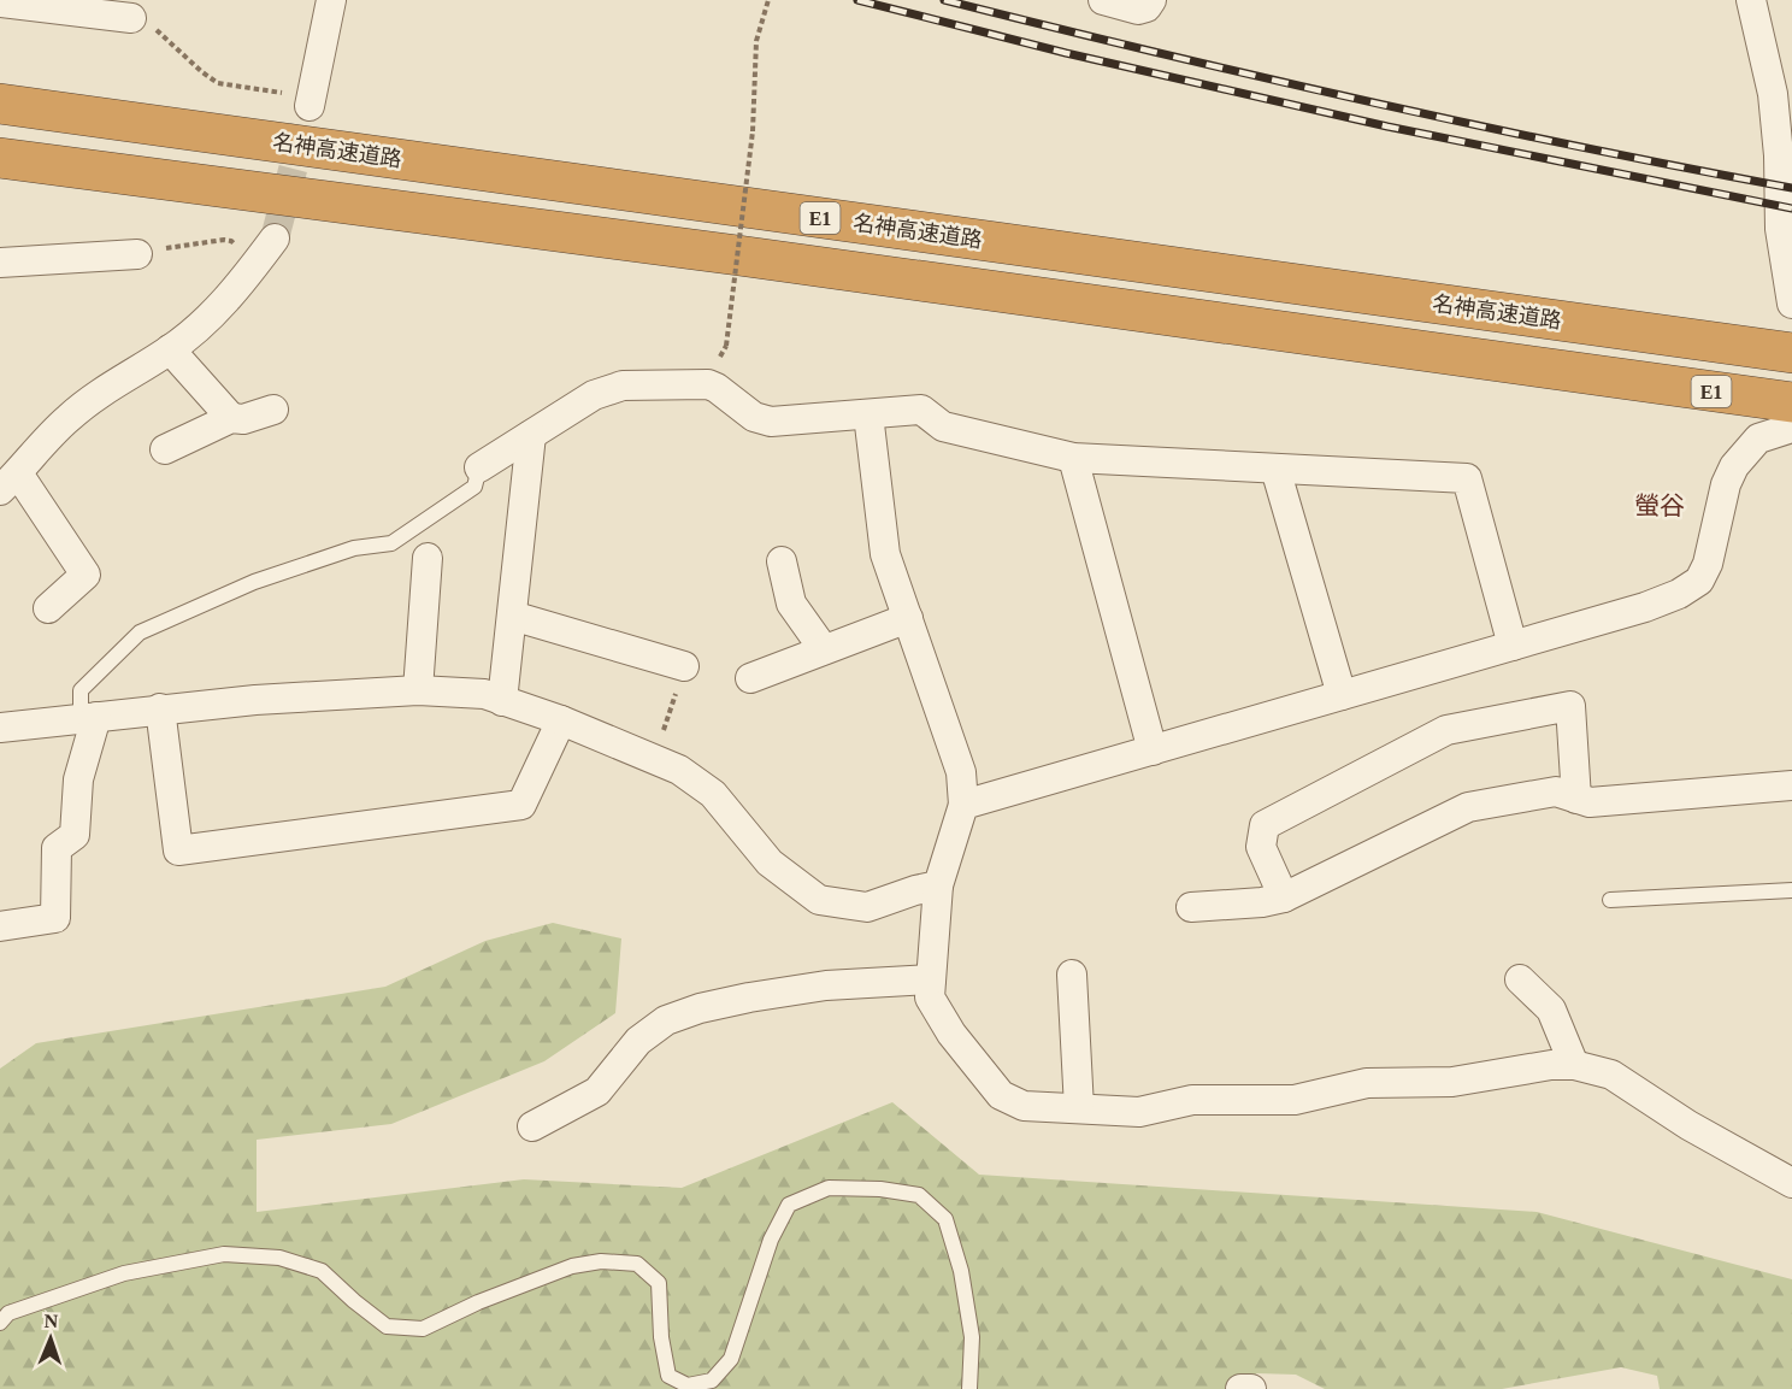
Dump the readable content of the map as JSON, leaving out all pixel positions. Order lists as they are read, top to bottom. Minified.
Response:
{"streets":{"highway":["名神高速道路","E1"]},"districts":["螢谷"],"north":"top"}
